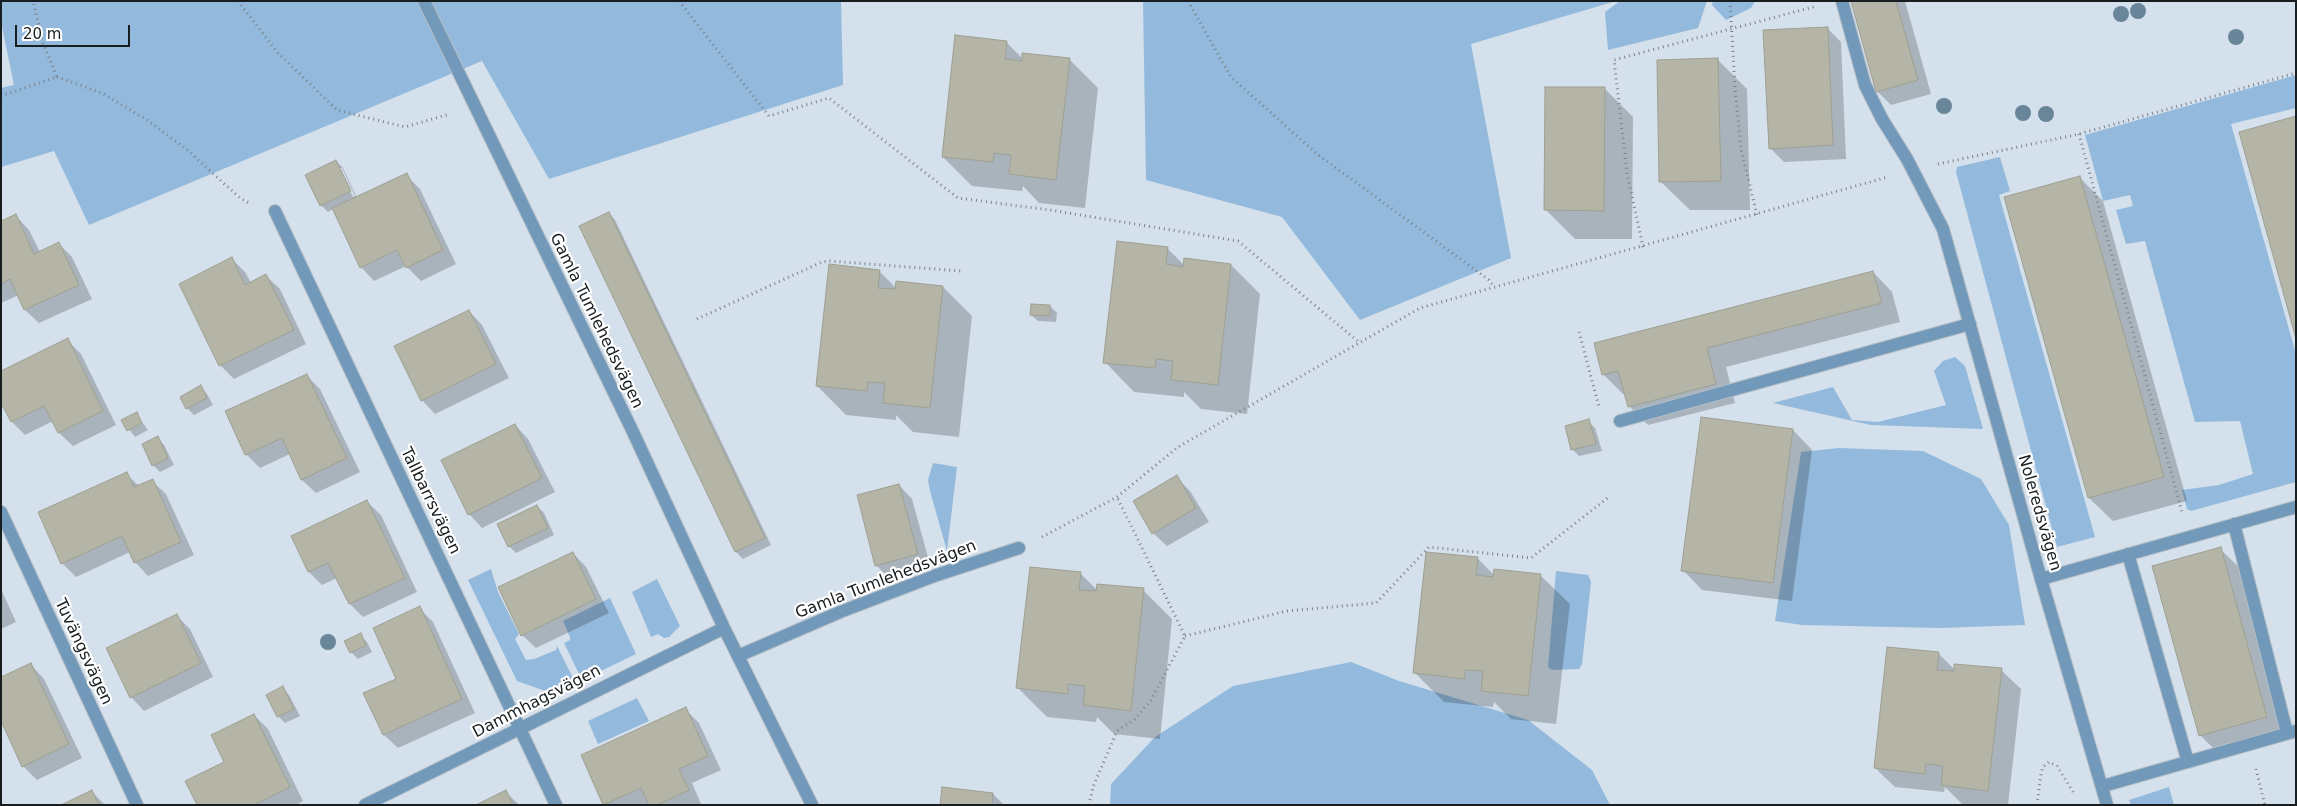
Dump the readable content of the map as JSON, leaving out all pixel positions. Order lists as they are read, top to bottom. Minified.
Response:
{"streets":{"street":["Gamla Tumlehedsvägen","Tallbarrsvägen","Noleredsvägen","Tuvängsvägen","Dammhagsvägen"]},"crossings":[["Gamla Tumlehedsvägen","Dammhagsvägen"],["Tallbarrsvägen","Dammhagsvägen"]],"scale_bar":"20 m"}
